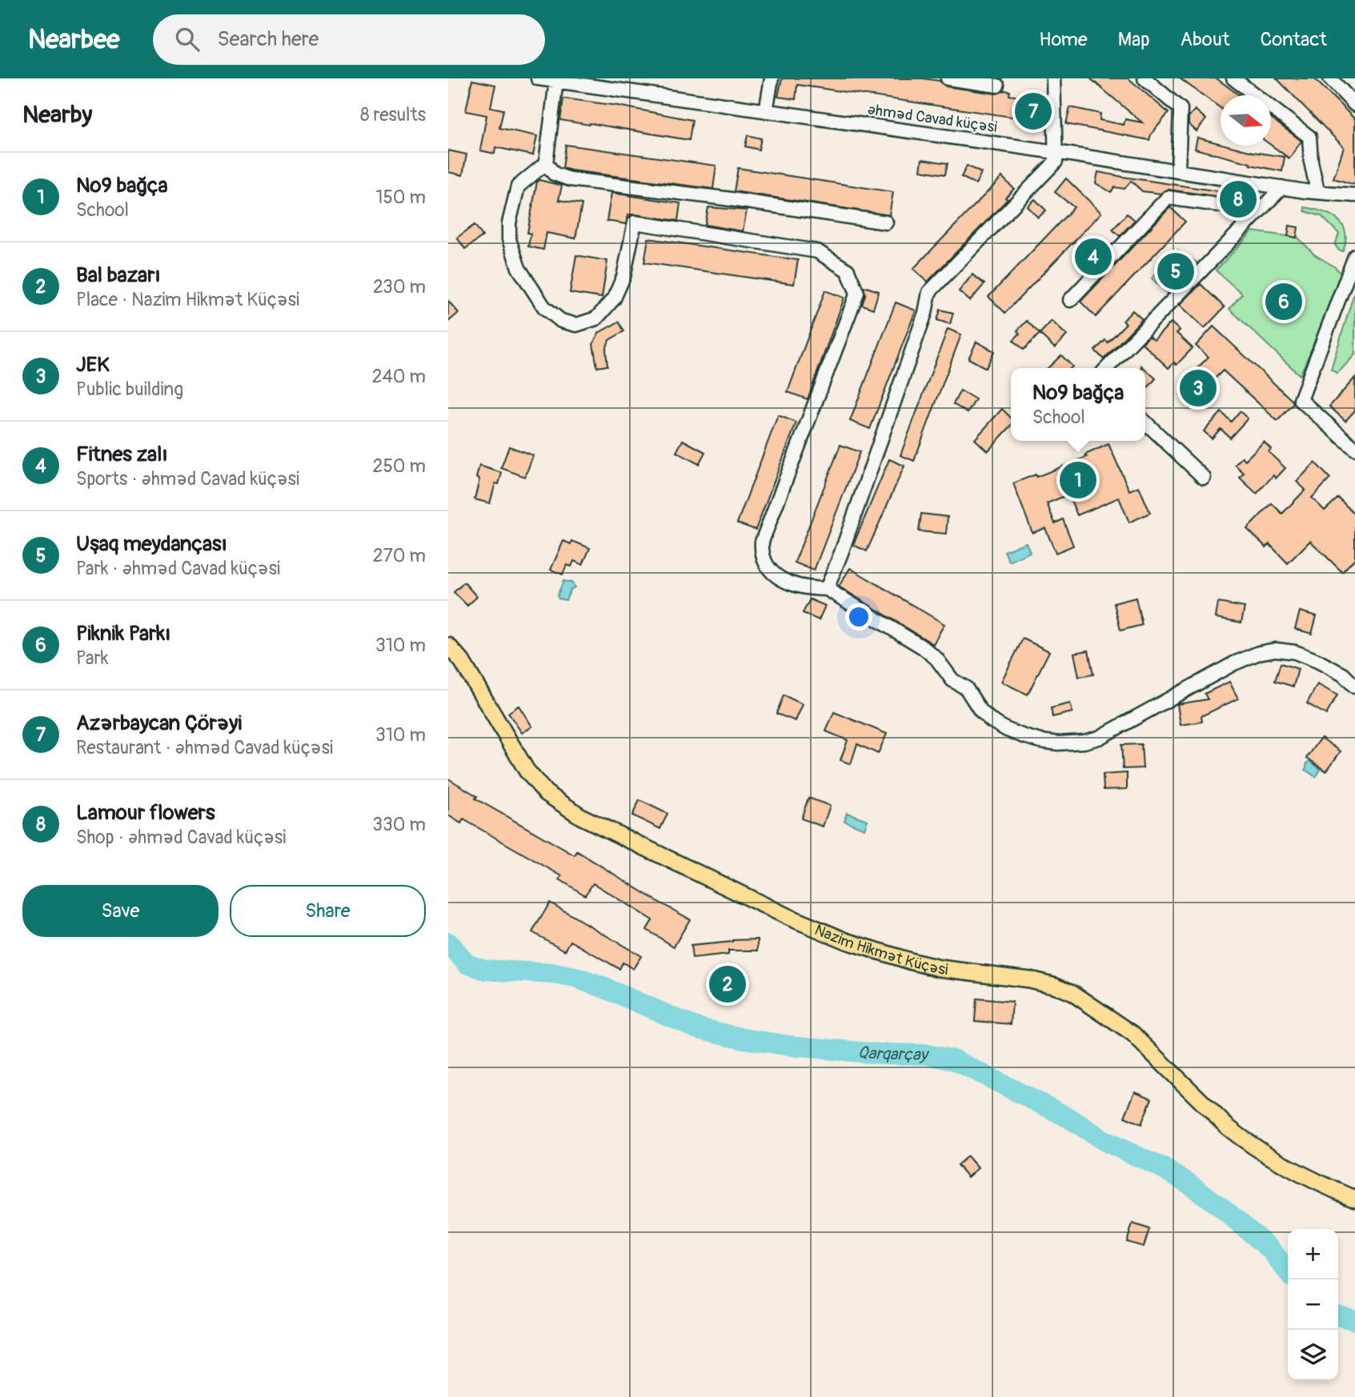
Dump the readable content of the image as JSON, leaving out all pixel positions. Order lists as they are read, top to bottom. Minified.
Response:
{"streets":{"main road":["Nazim Hikmət Küçəsi"],"street":["Əhməd Cavad küçəsi"]},"water":["Qarqarçay"],"north":"right","page":{"header":"Nearbee","search":"Search here","nav":["Home","Map","About","Contact"],"heading":["Nearby","8 results"],"pins":["7","8","4","5","6","3","1","2"],"list":[{"mark":"1","name":"№9 bağça","note":"School","value":"150 m"},{"mark":"2","name":"Bal bazarı","note":"Place · Nazim Hikmət Küçəsi","value":"230 m"},{"mark":"3","name":"JEK","note":"Public building","value":"240 m"},{"mark":"4","name":"Fitnes zalı","note":"Sports · Əhməd Cavad küçəsi","value":"250 m"},{"mark":"5","name":"Uşaq meydançası","note":"Park · Əhməd Cavad küçəsi","value":"270 m"},{"mark":"6","name":"Piknik Parkı","note":"Park","value":"310 m"},{"mark":"7","name":"Azərbaycan Çörəyi","note":"Restaurant · Əhməd Cavad küçəsi","value":"310 m"},{"mark":"8","name":"Lamour flowers","note":"Shop · Əhməd Cavad küçəsi","value":"330 m"}],"popup":["№9 bağça","School"],"buttons":["Save","Share"],"map_buttons":["+","−"]}}
